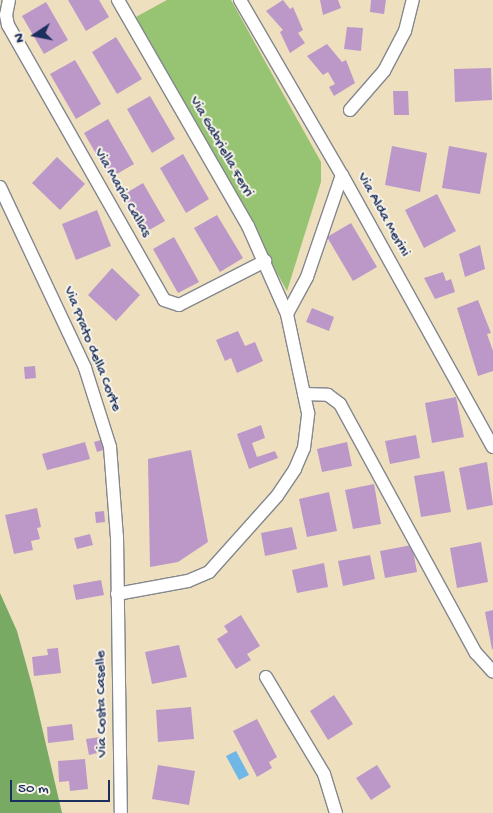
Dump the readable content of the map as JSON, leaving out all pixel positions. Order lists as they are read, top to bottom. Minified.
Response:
{"streets":{"street":["Via Gabriella Ferri","Via Maria Callas","Via Alda Merini","Via Prato della Corte","Via Costa Caselle"]},"crossings":[["Via Gabriella Ferri","Via Maria Callas"],["Via Gabriella Ferri","Via Alda Merini"],["Via Prato della Corte","Via Costa Caselle"]],"scale_bar":"50 m","north":"left"}
